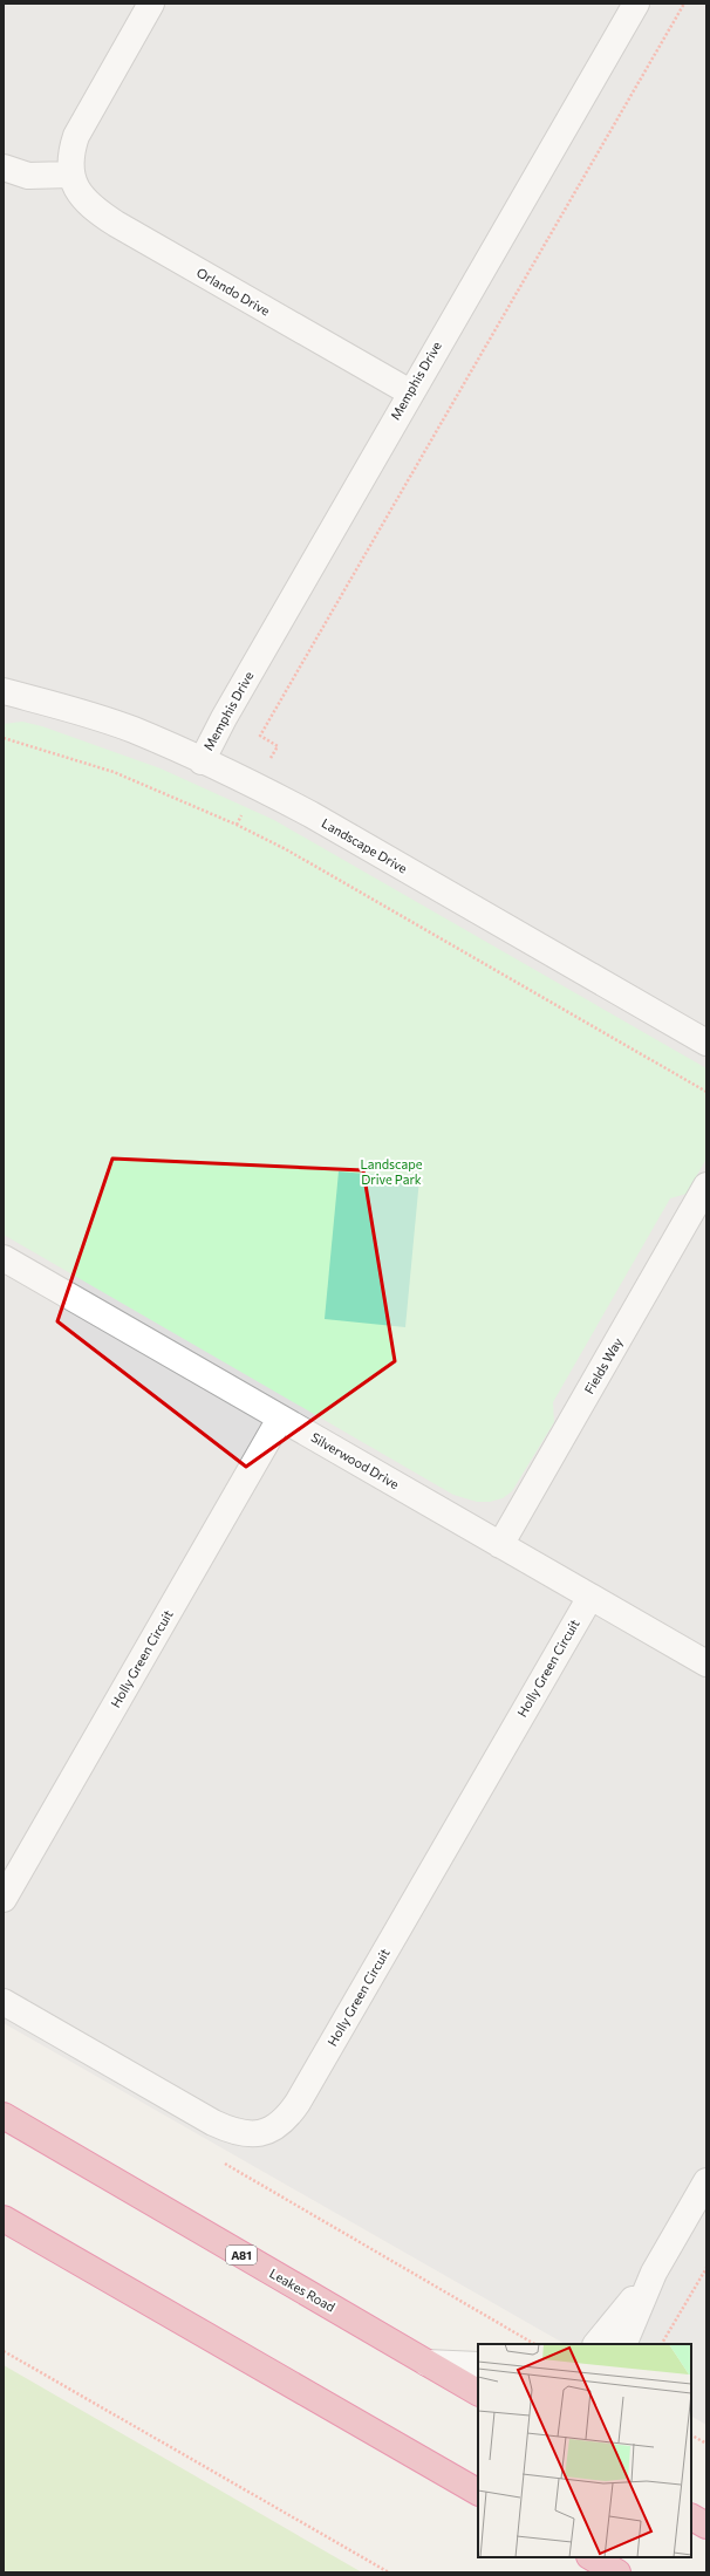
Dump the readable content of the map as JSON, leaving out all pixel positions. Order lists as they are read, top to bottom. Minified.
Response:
{"streets":{"highway":["A81","Leakes Road"],"street":["Orlando Drive","Memphis Drive","Landscape Drive","Fields Way","Silverwood Drive","Holly Green Circuit"]},"crossings":[["Orlando Drive","Memphis Drive"],["Memphis Drive","Landscape Drive"],["Fields Way","Silverwood Drive"],["Silverwood Drive","Holly Green Circuit"]],"parks":["Landscape Drive Park"]}
